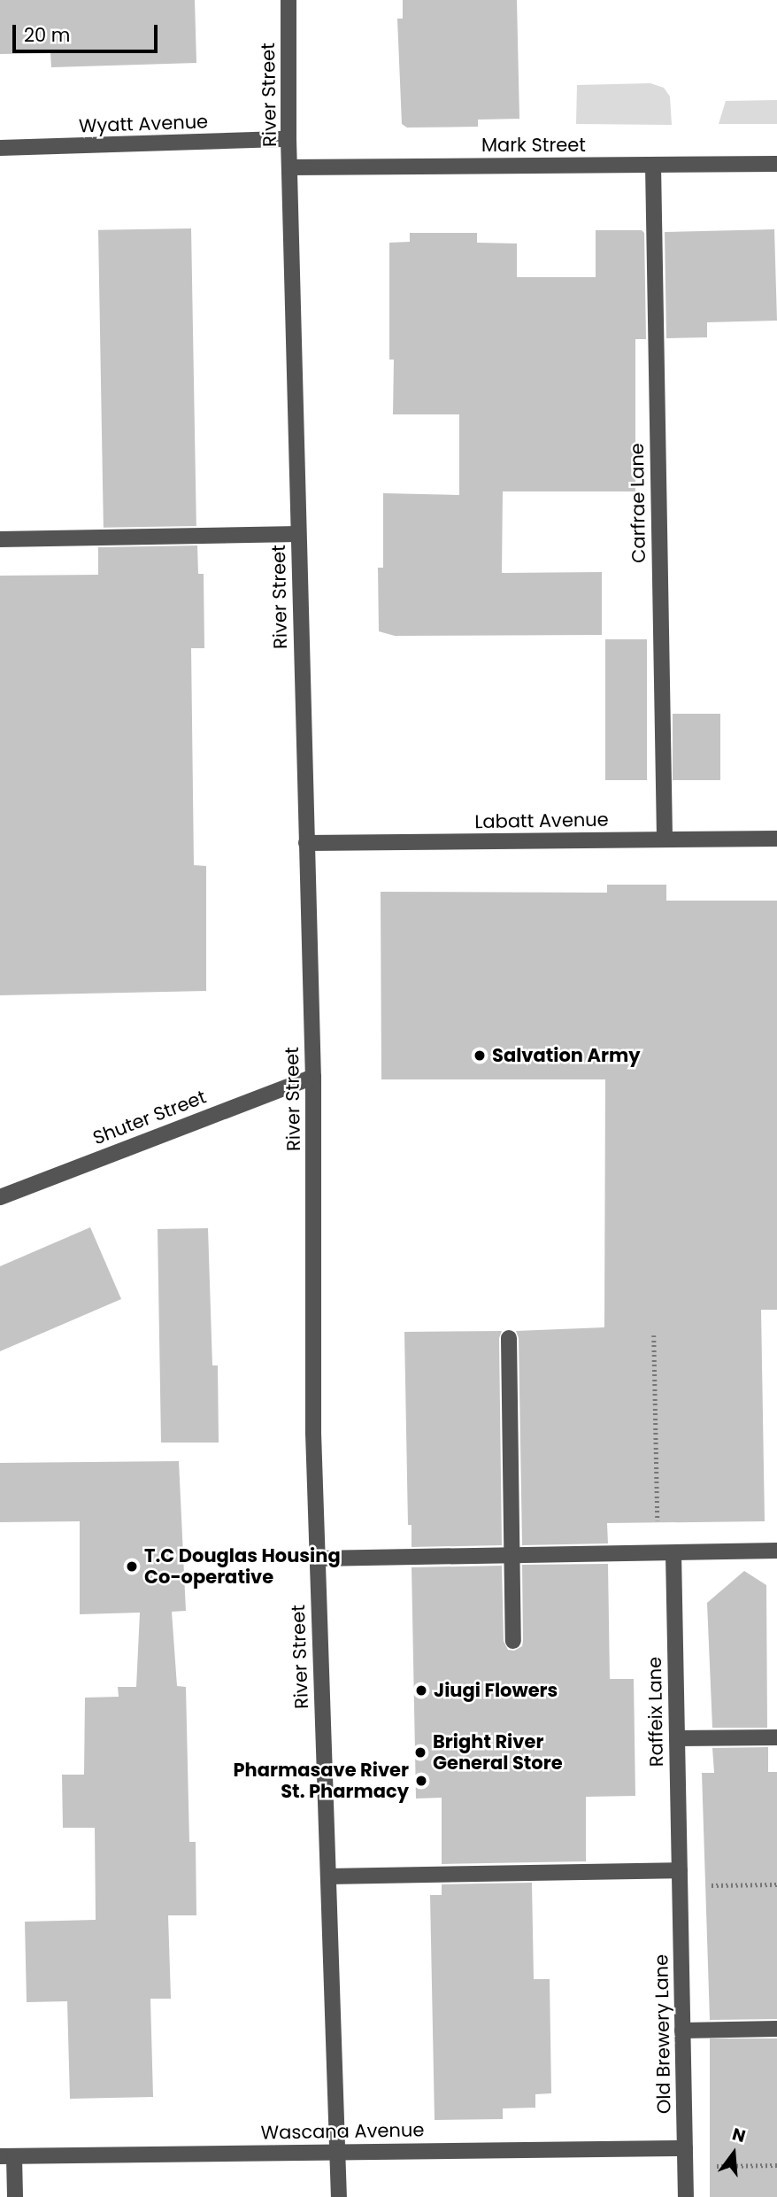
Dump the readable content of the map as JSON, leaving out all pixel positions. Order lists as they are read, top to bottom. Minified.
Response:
{"streets":{"street":["River Street","Wyatt Avenue","Mark Street","Carfrae Lane","Labatt Avenue","Shuter Street","Raffeix Lane","Old Brewery Lane","Wascana Avenue"]},"crossings":[["River Street","Wyatt Avenue"],["River Street","Mark Street"],["River Street","Labatt Avenue"],["River Street","Shuter Street"],["River Street","Wascana Avenue"],["Mark Street","Carfrae Lane"],["Carfrae Lane","Labatt Avenue"],["Raffeix Lane","Old Brewery Lane"],["Old Brewery Lane","Wascana Avenue"]],"places":["Salvation Army","T.C Douglas Housing Co-operative","Jiugi Flowers","Bright River General Store","Pharmasave River St. Pharmacy"],"scale_bar":"20 m","north":"top"}
